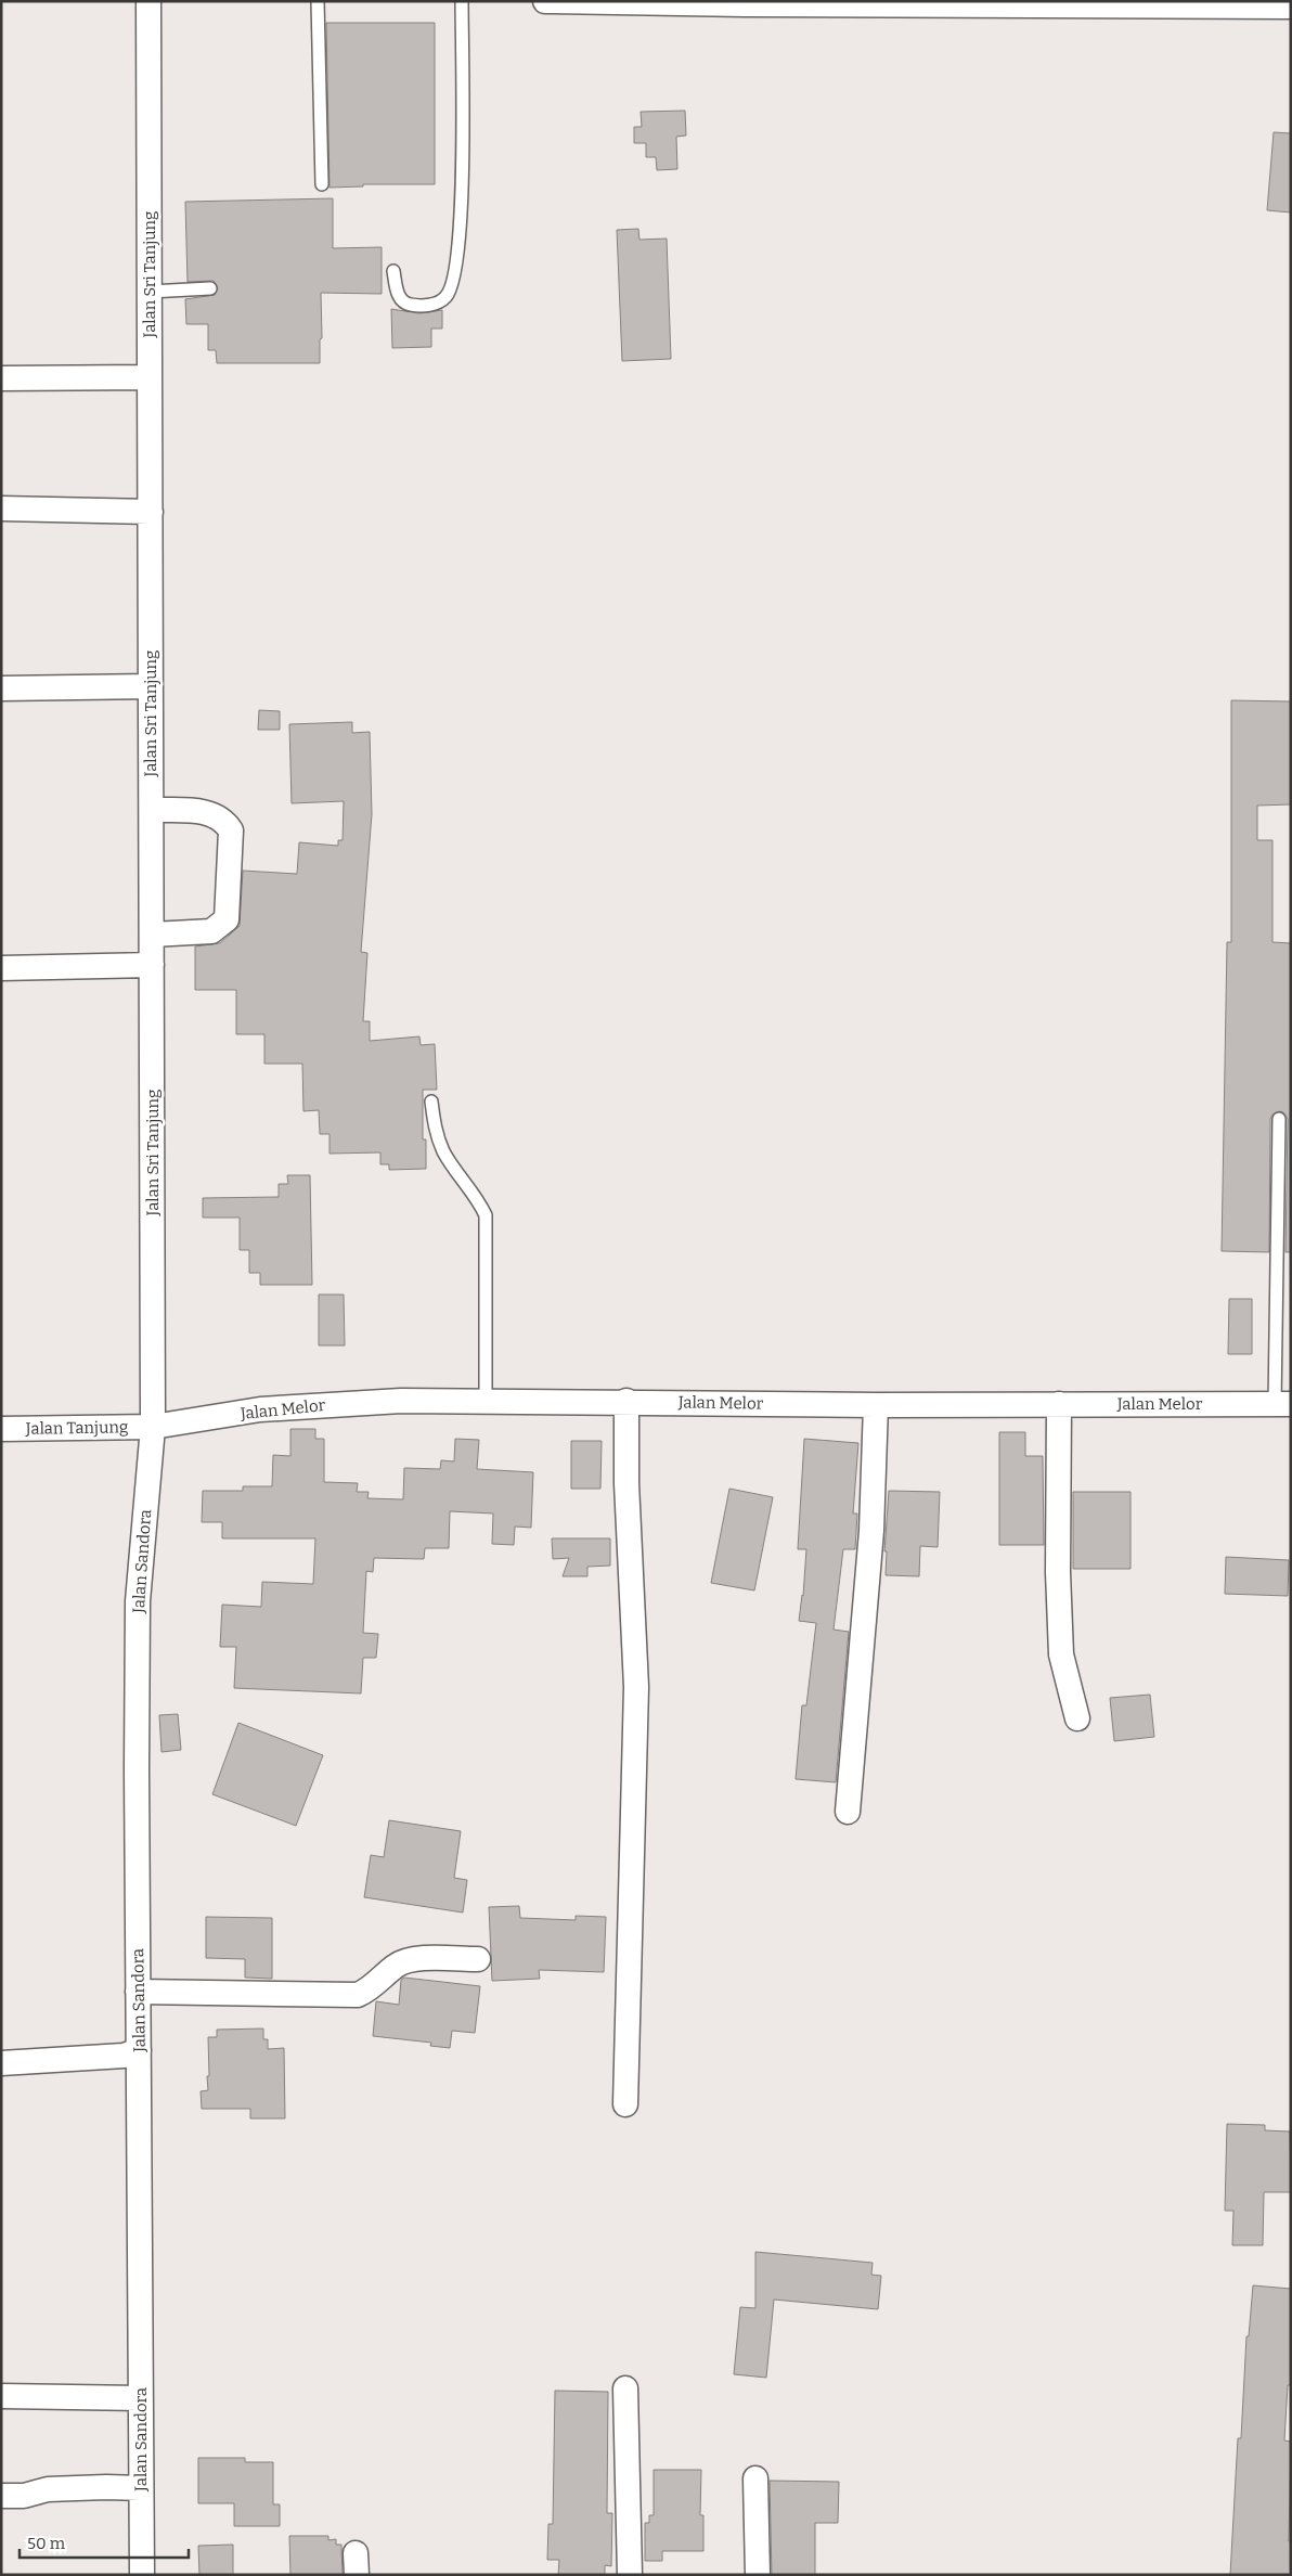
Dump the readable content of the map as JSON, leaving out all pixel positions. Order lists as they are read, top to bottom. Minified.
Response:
{"streets":{"street":["Jalan Sri Tanjung","Jalan Melor","Jalan Tanjung","Jalan Sandora"]},"crossings":[["Jalan Sri Tanjung","Jalan Melor"],["Jalan Sri Tanjung","Jalan Tanjung"],["Jalan Sri Tanjung","Jalan Sandora"],["Jalan Melor","Jalan Tanjung"],["Jalan Melor","Jalan Sandora"],["Jalan Tanjung","Jalan Sandora"]],"scale_bar":"50 m"}
